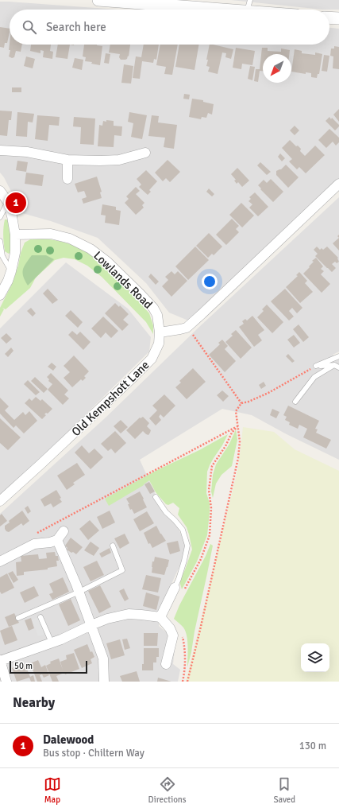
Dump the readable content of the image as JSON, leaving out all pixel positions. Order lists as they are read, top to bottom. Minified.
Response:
{"streets":{"street":["Lowlands Road","Old Kempshott Lane"]},"crossings":[["Lowlands Road","Old Kempshott Lane"]],"scale_bar":"50 m","north":"bottom left","page":{"search":"Search here","pins":"1","scale":"50 m","heading":"Nearby","list":[{"mark":"1","name":"Dalewood","note":"Bus stop · Chiltern Way","value":"130 m"}],"nav":["Map","Directions","Saved"]}}
